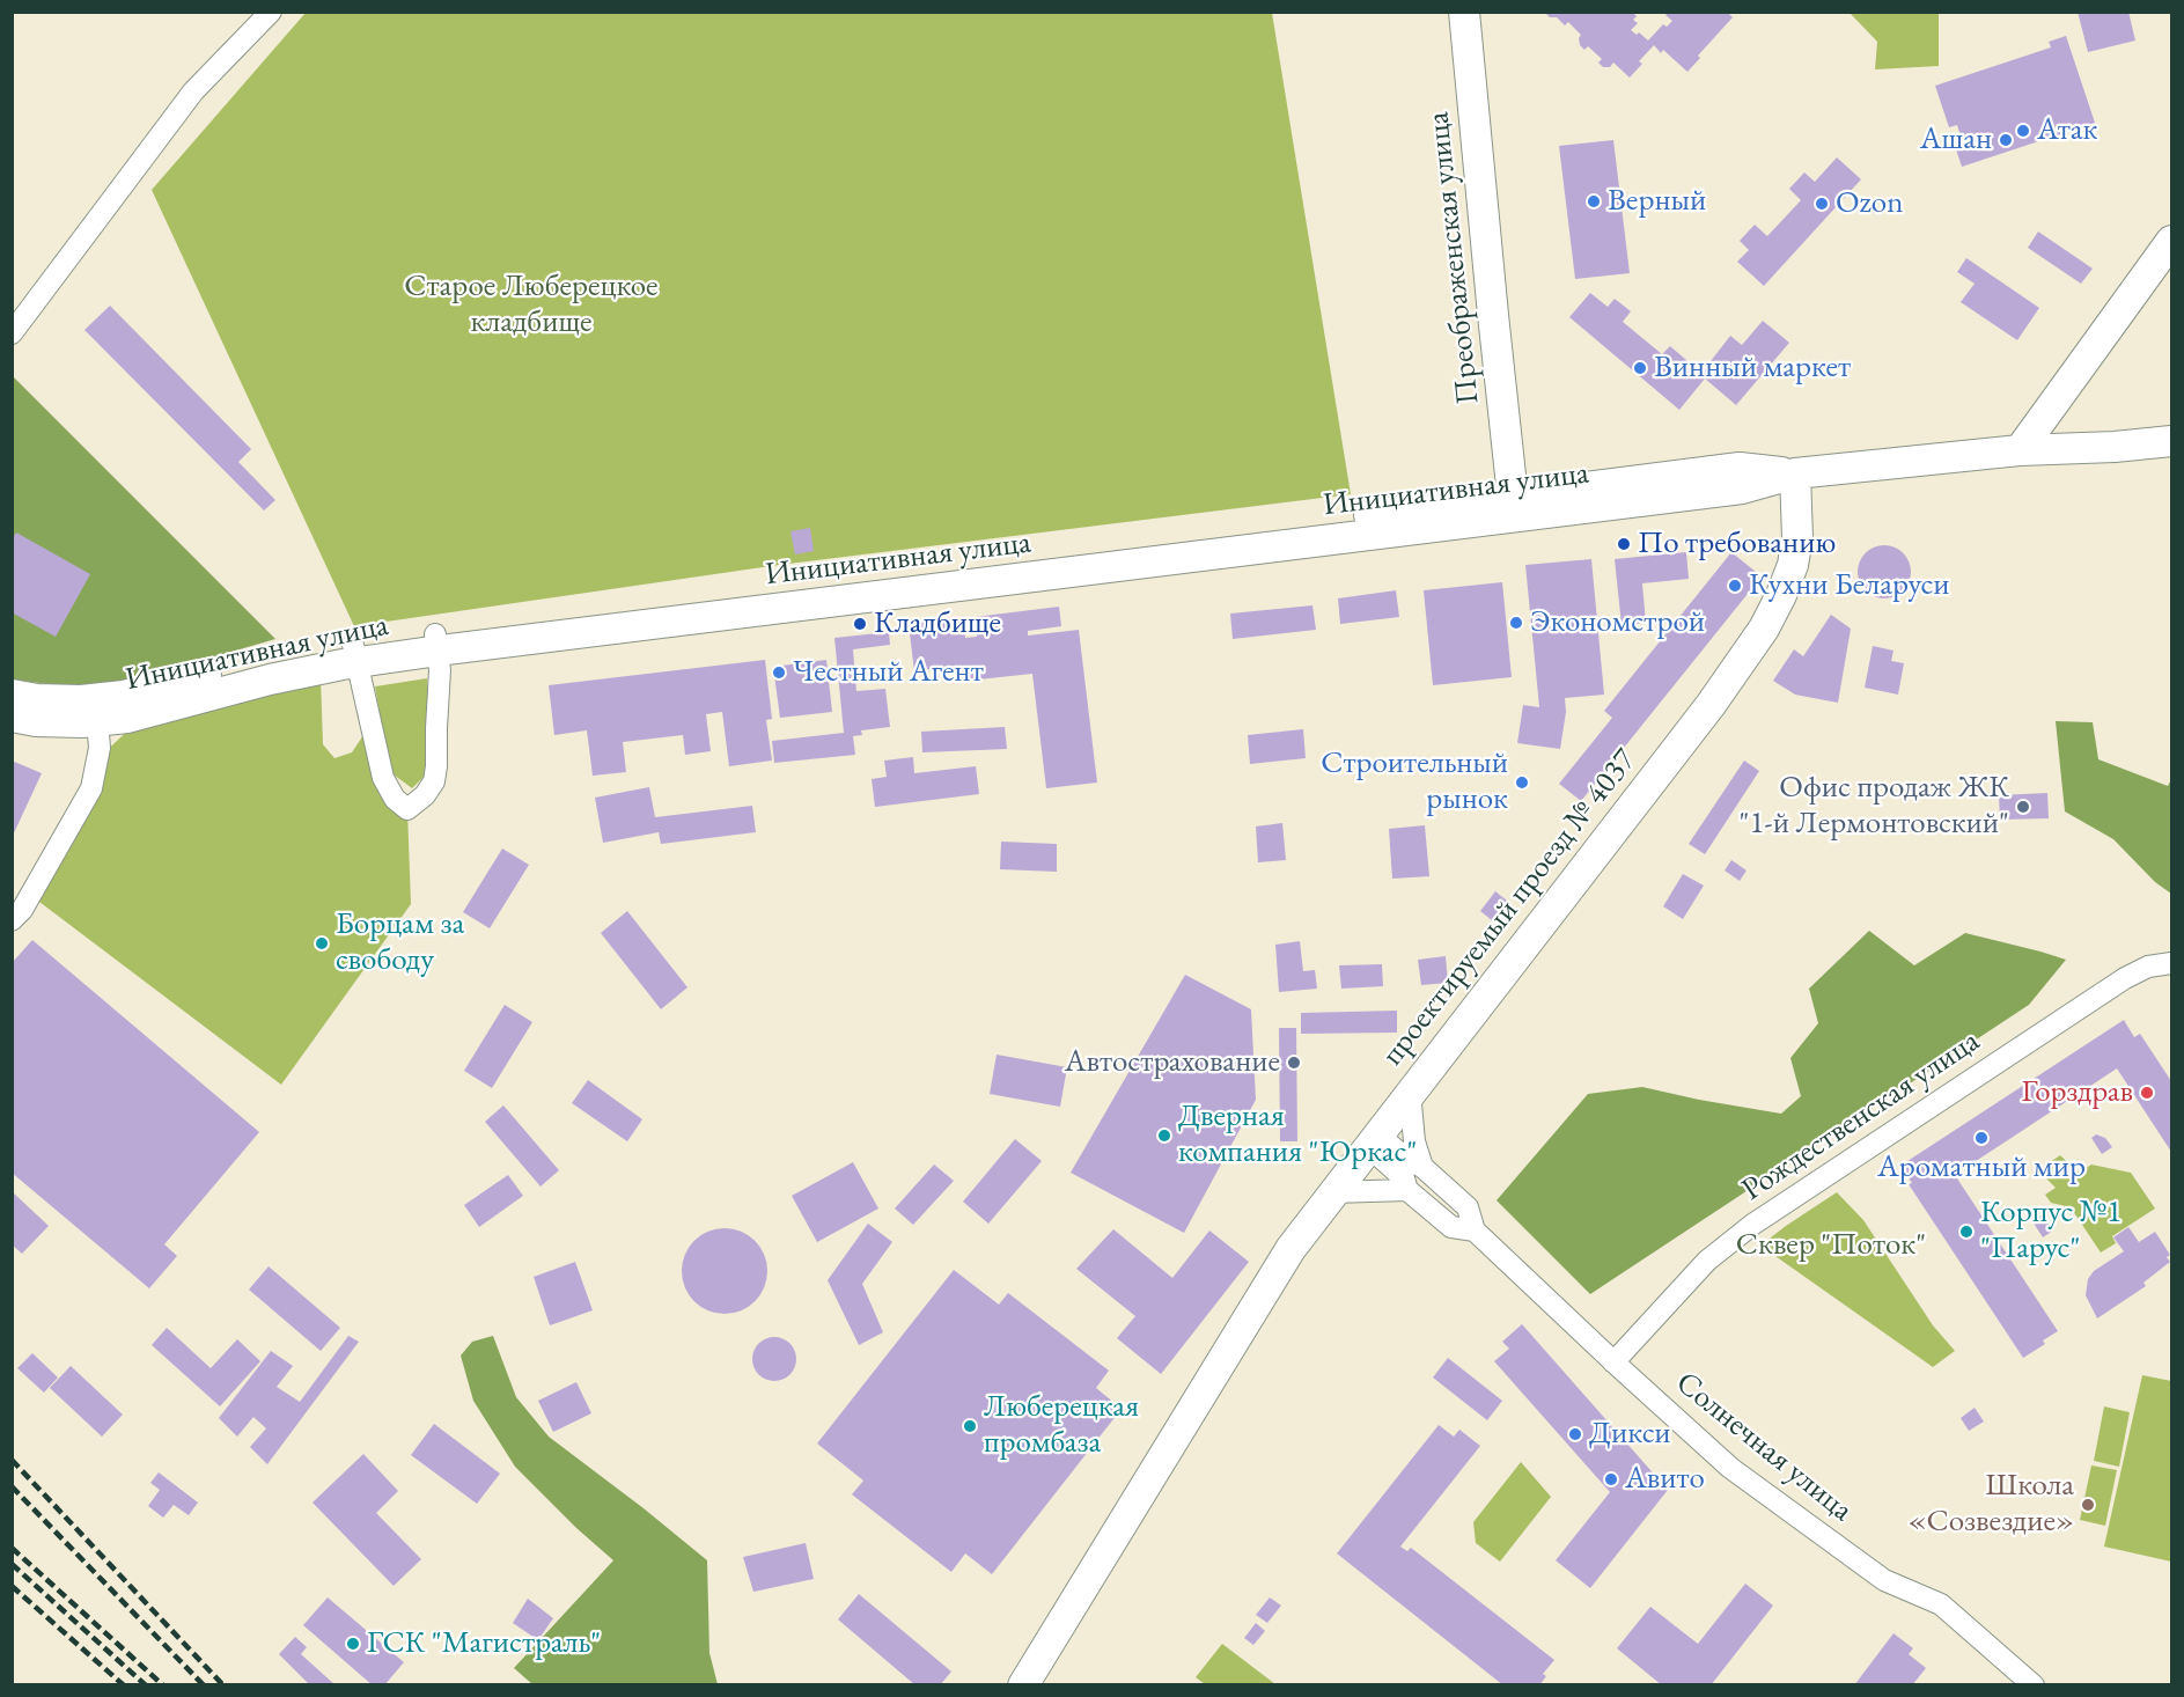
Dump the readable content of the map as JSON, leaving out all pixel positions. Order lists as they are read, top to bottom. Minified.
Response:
{"streets":{"main road":["Преображенская улица","Инициативная улица","проектируемый проезд № 4037"],"street":["Рождественская улица","Солнечная улица"]},"crossings":[["Преображенская улица","Инициативная улица"],["Инициативная улица","проектируемый проезд № 4037"],["Рождественская улица","Солнечная улица"]],"parks":["Старое Люберецкое кладбище","Сквер \"Поток\""],"places":["Атак","Ашан","Верный","Ozon","Винный маркет","По требованию","Кухни Беларуси","Экономстрой","Кладбище","Честный Агент","Строительный рынок","Офис продаж ЖК \"1-й Лермонтовский\"","Борцам за свободу","Автострахование","Горздрав","Дверная компания \"Юркас\"","Ароматный мир","Корпус №1 \"Парус\"","Люберецкая промбаза","Дикси","Авито","Школа «Созвездие»","ГСК \"Магистраль\""]}
